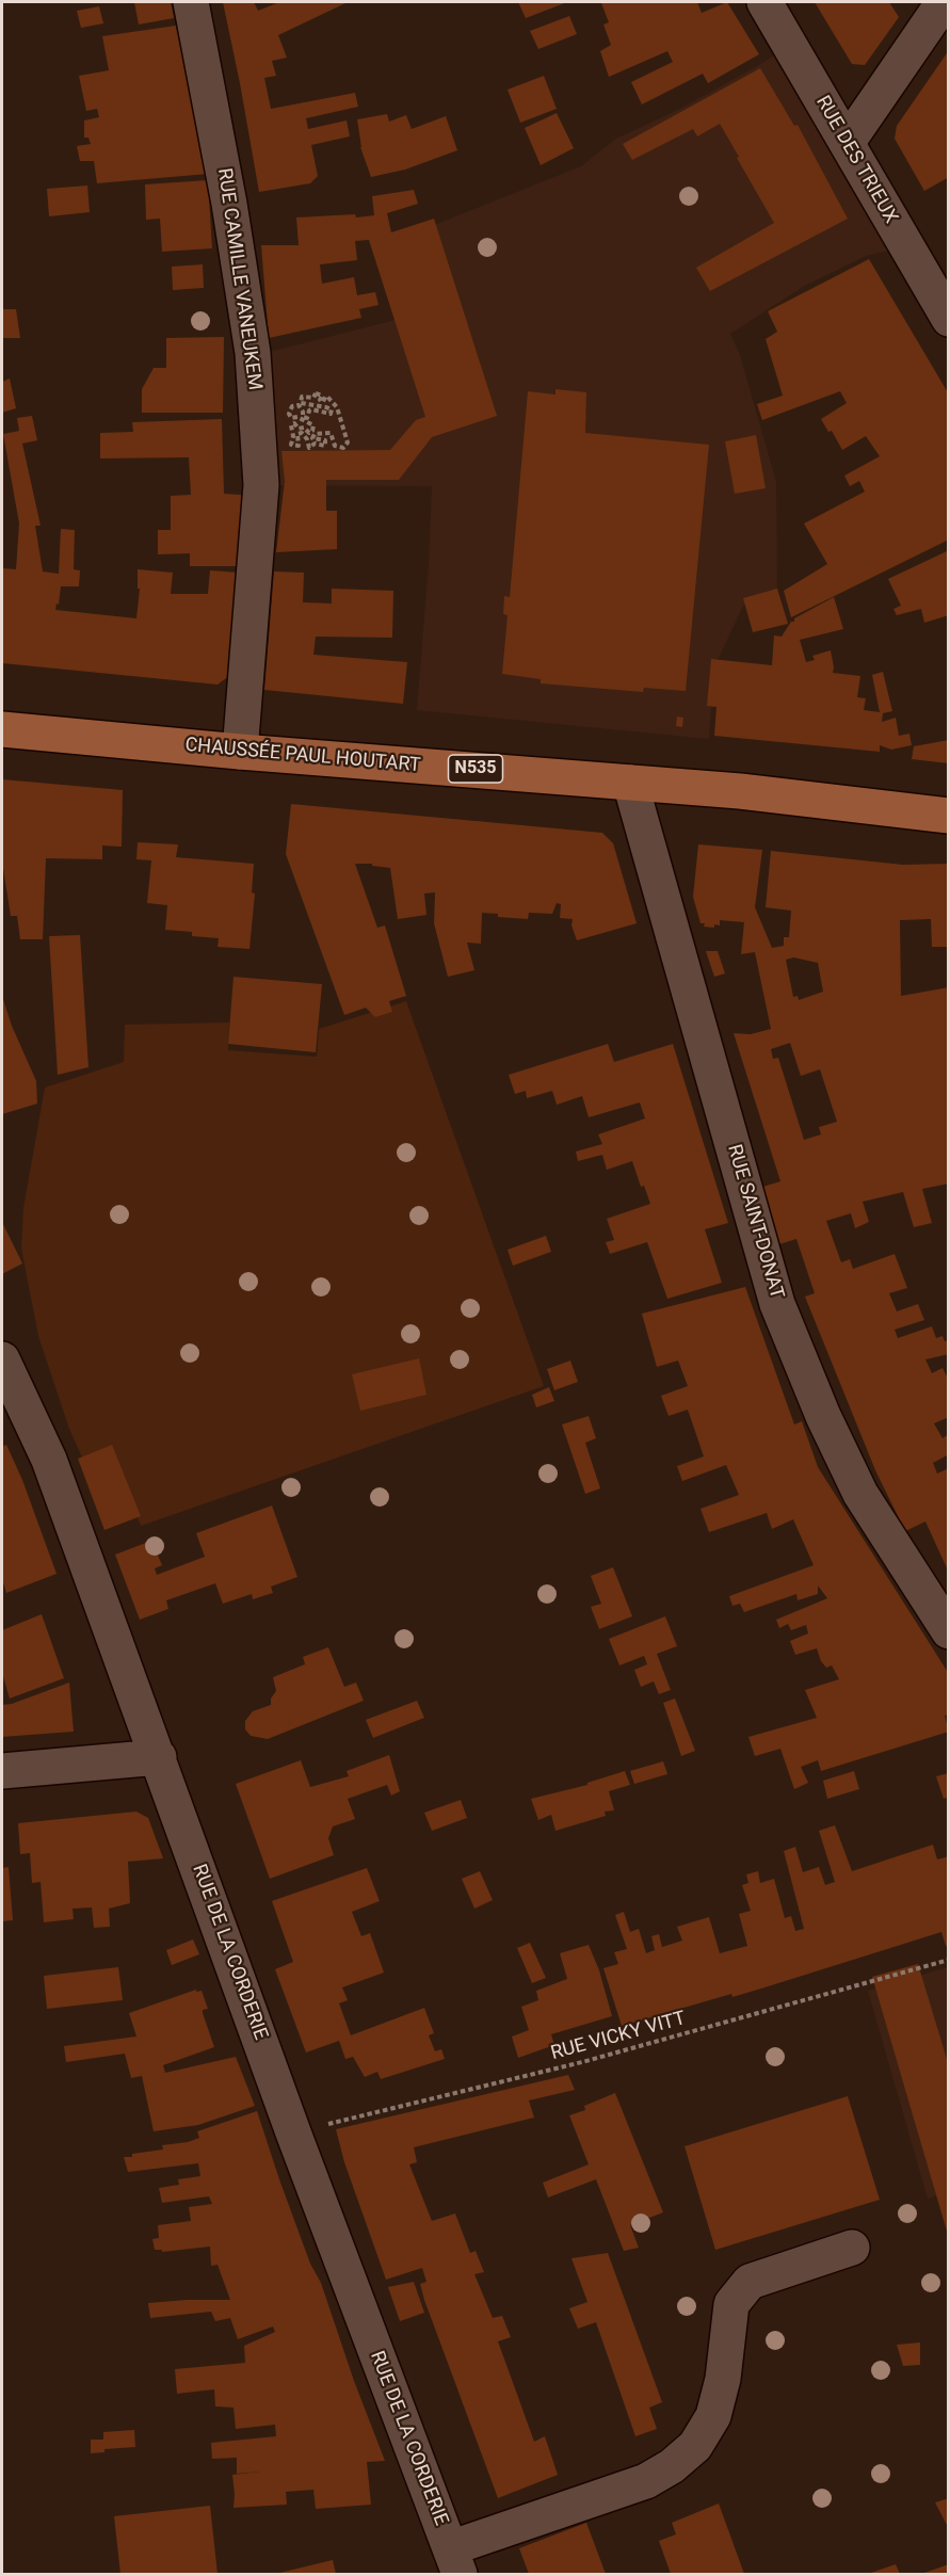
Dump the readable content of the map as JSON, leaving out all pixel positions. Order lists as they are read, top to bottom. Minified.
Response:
{"streets":{"main road":["CHAUSSÉE PAUL HOUTART","N535"],"street":["RUE DES TRIEUX","RUE CAMILLE VANEUKEM","RUE SAINT-DONAT","RUE DE LA CORDERIE"],"path":["RUE VICKY VITT"]},"crossings":[["RUE CAMILLE VANEUKEM","CHAUSSÉE PAUL HOUTART"],["CHAUSSÉE PAUL HOUTART","RUE SAINT-DONAT"],["RUE DE LA CORDERIE","RUE VICKY VITT"]]}
